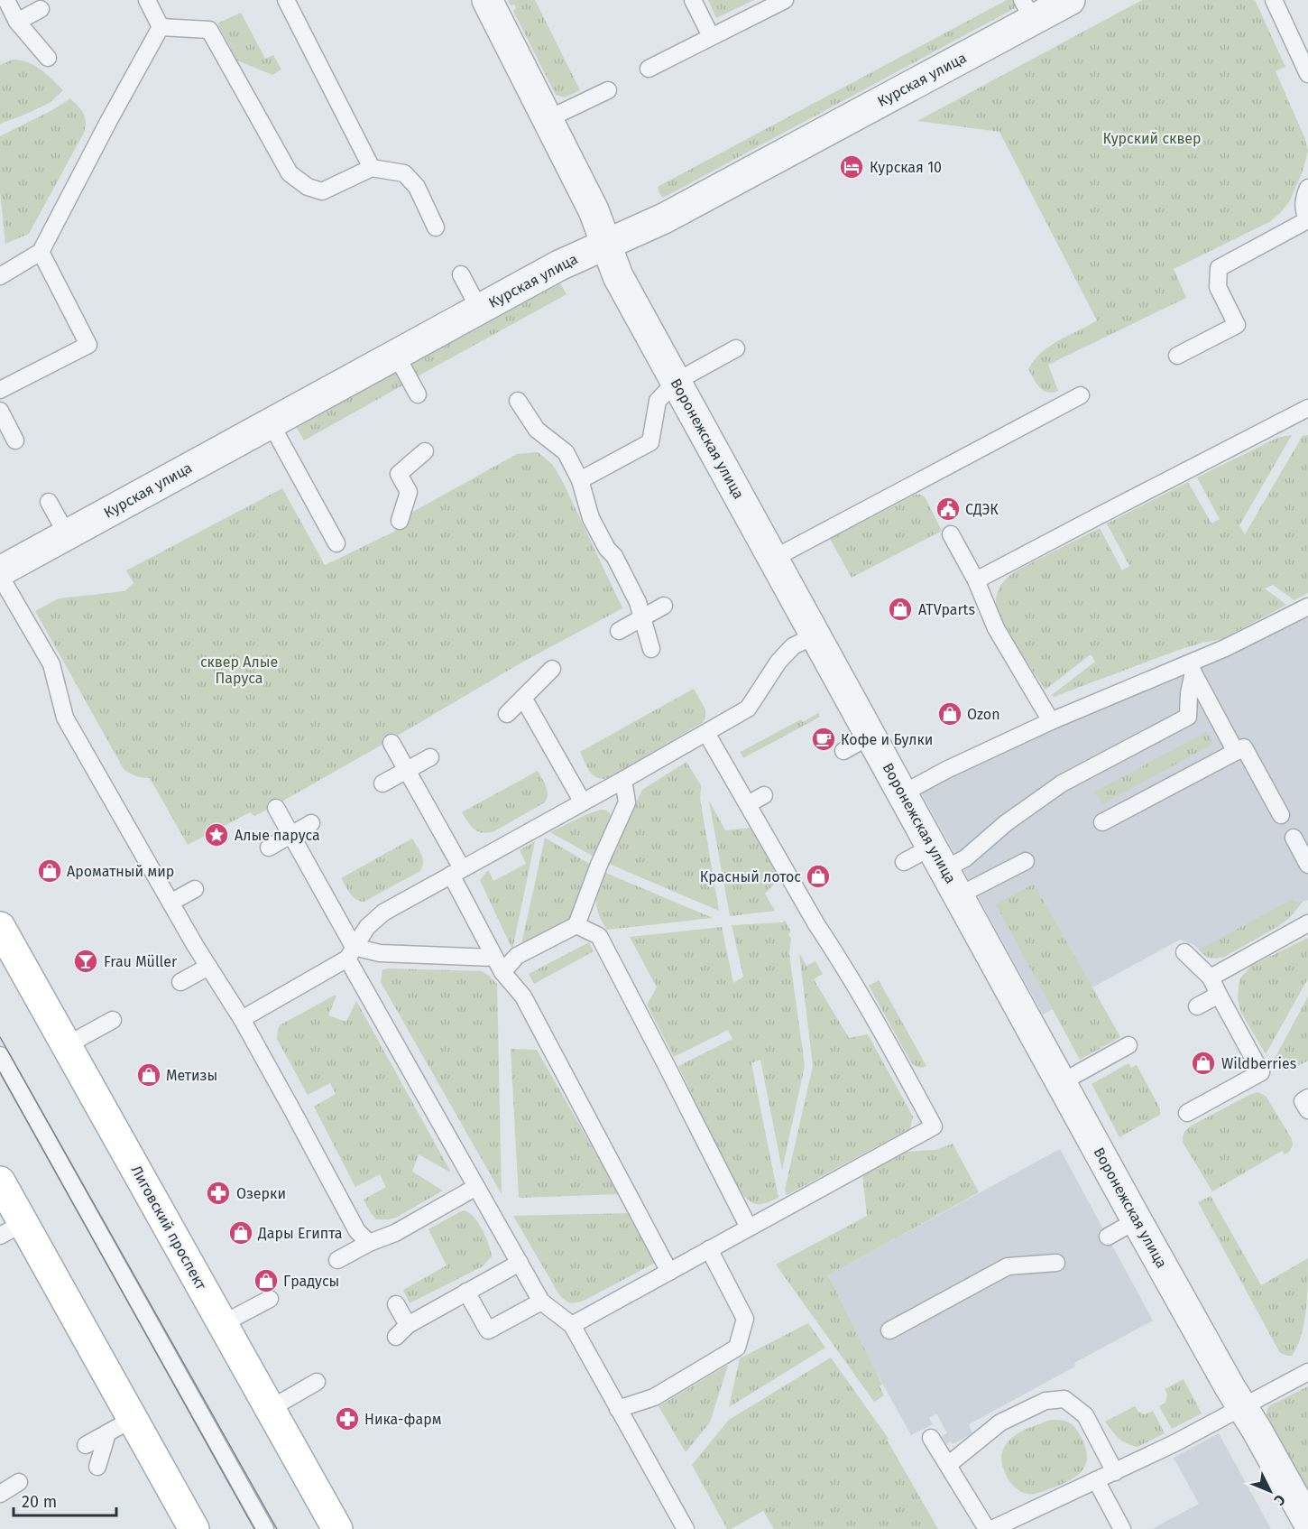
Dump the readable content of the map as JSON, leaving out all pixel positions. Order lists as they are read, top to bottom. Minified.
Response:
{"streets":{"main road":["Лиговский проспект"],"street":["Курская улица","Воронежская улица"]},"crossings":[["Курская улица","Воронежская улица"]],"parks":["Курский сквер","сквер Алые Паруса"],"places":{"hotel":["Курская 10"],"public building":["СДЭК"],"shop":["ATVparts","Ozon","Ароматный мир","Красный лотос","Wildberries","Метизы","Дары Египта","Градусы"],"cafe":["Кофе и Булки"],"place":["Алые паруса"],"bar":["Frau Müller"],"pharmacy":["Озерки","Ника-фарм"]},"scale_bar":"20 m","north":"bottom right"}
